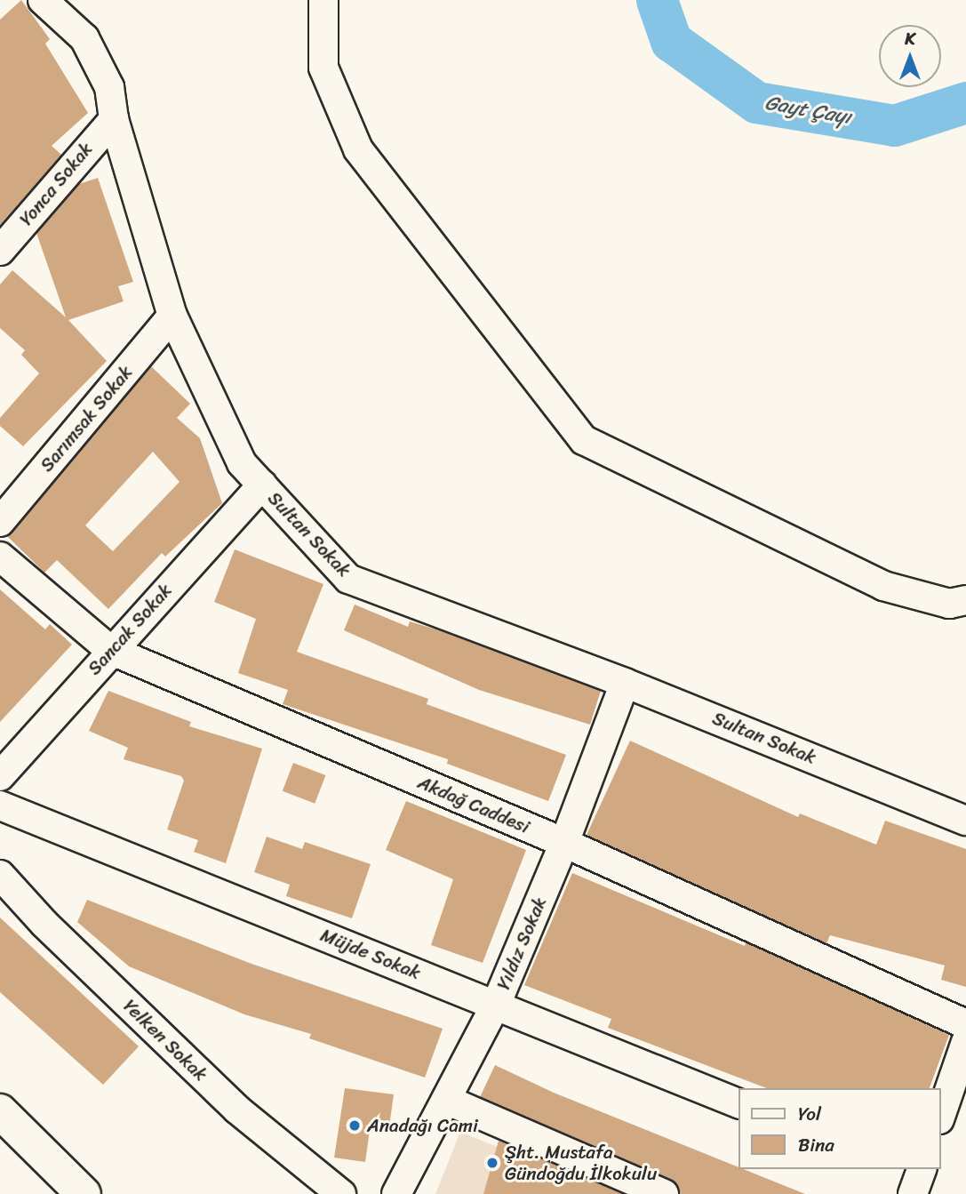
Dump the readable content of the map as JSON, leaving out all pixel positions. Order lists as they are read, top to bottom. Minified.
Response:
{"streets":{"street":["Yonca Sokak","Sarımsak Sokak","Sultan Sokak","Sancak Sokak","Akdağ Caddesi","Yıldız Sokak","Müjde Sokak","Yelken Sokak"]},"crossings":[["Yonca Sokak","Sultan Sokak"],["Sarımsak Sokak","Sultan Sokak"],["Sultan Sokak","Sancak Sokak"],["Sultan Sokak","Yıldız Sokak"],["Sancak Sokak","Akdağ Caddesi"],["Akdağ Caddesi","Yıldız Sokak"],["Yıldız Sokak","Müjde Sokak"]],"water":["Gayt Çayı"],"places":["Anadağı Cami","Şht. Mustafa Gündoğdu İlkokulu"],"legend":["Yol","Bina"],"north":"top"}
